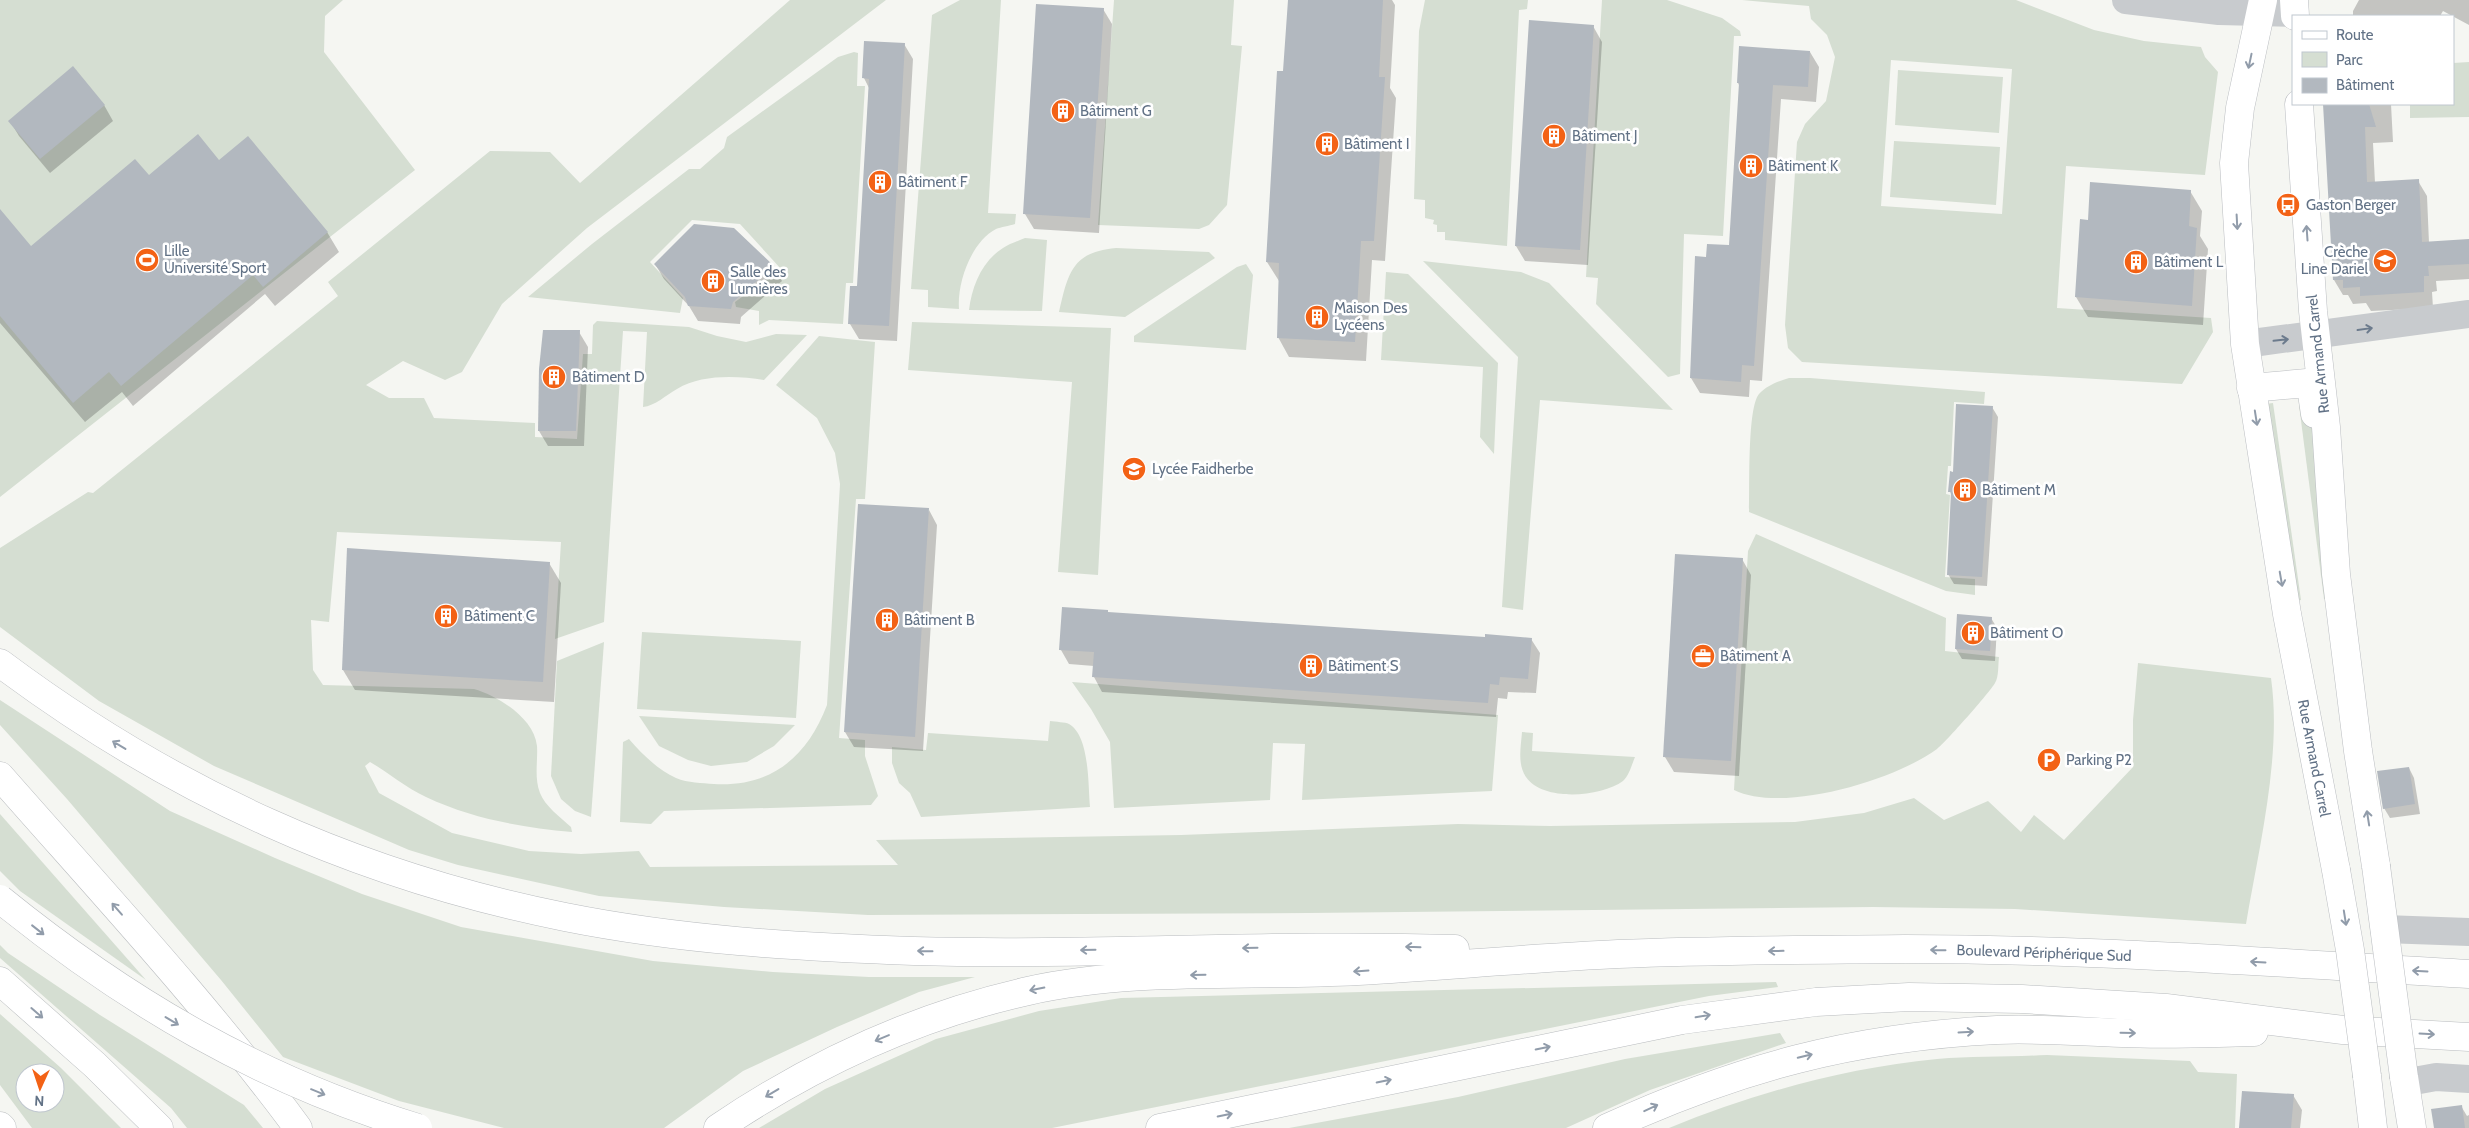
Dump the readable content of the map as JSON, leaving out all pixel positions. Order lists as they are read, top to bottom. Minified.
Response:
{"streets":{"main road":["Rue Armand Carrel","Boulevard Périphérique Sud"]},"places":{"building":["Bâtiment G","Bâtiment J","Bâtiment I","Bâtiment K","Bâtiment F","Bâtiment L","Salle des Lumières","Maison Des Lycéens","Bâtiment D","Bâtiment M","Bâtiment C","Bâtiment B","Bâtiment O","Bâtiment S"],"bus stop":["Gaston Berger"],"sports":["Lille Université Sport"],"school or university":["Crèche Line Dariel","Lycée Faidherbe"],"office":["Bâtiment A"],"parking":["Parking P2"]},"legend":["Route","Parc","Bâtiment"],"north":"bottom"}
